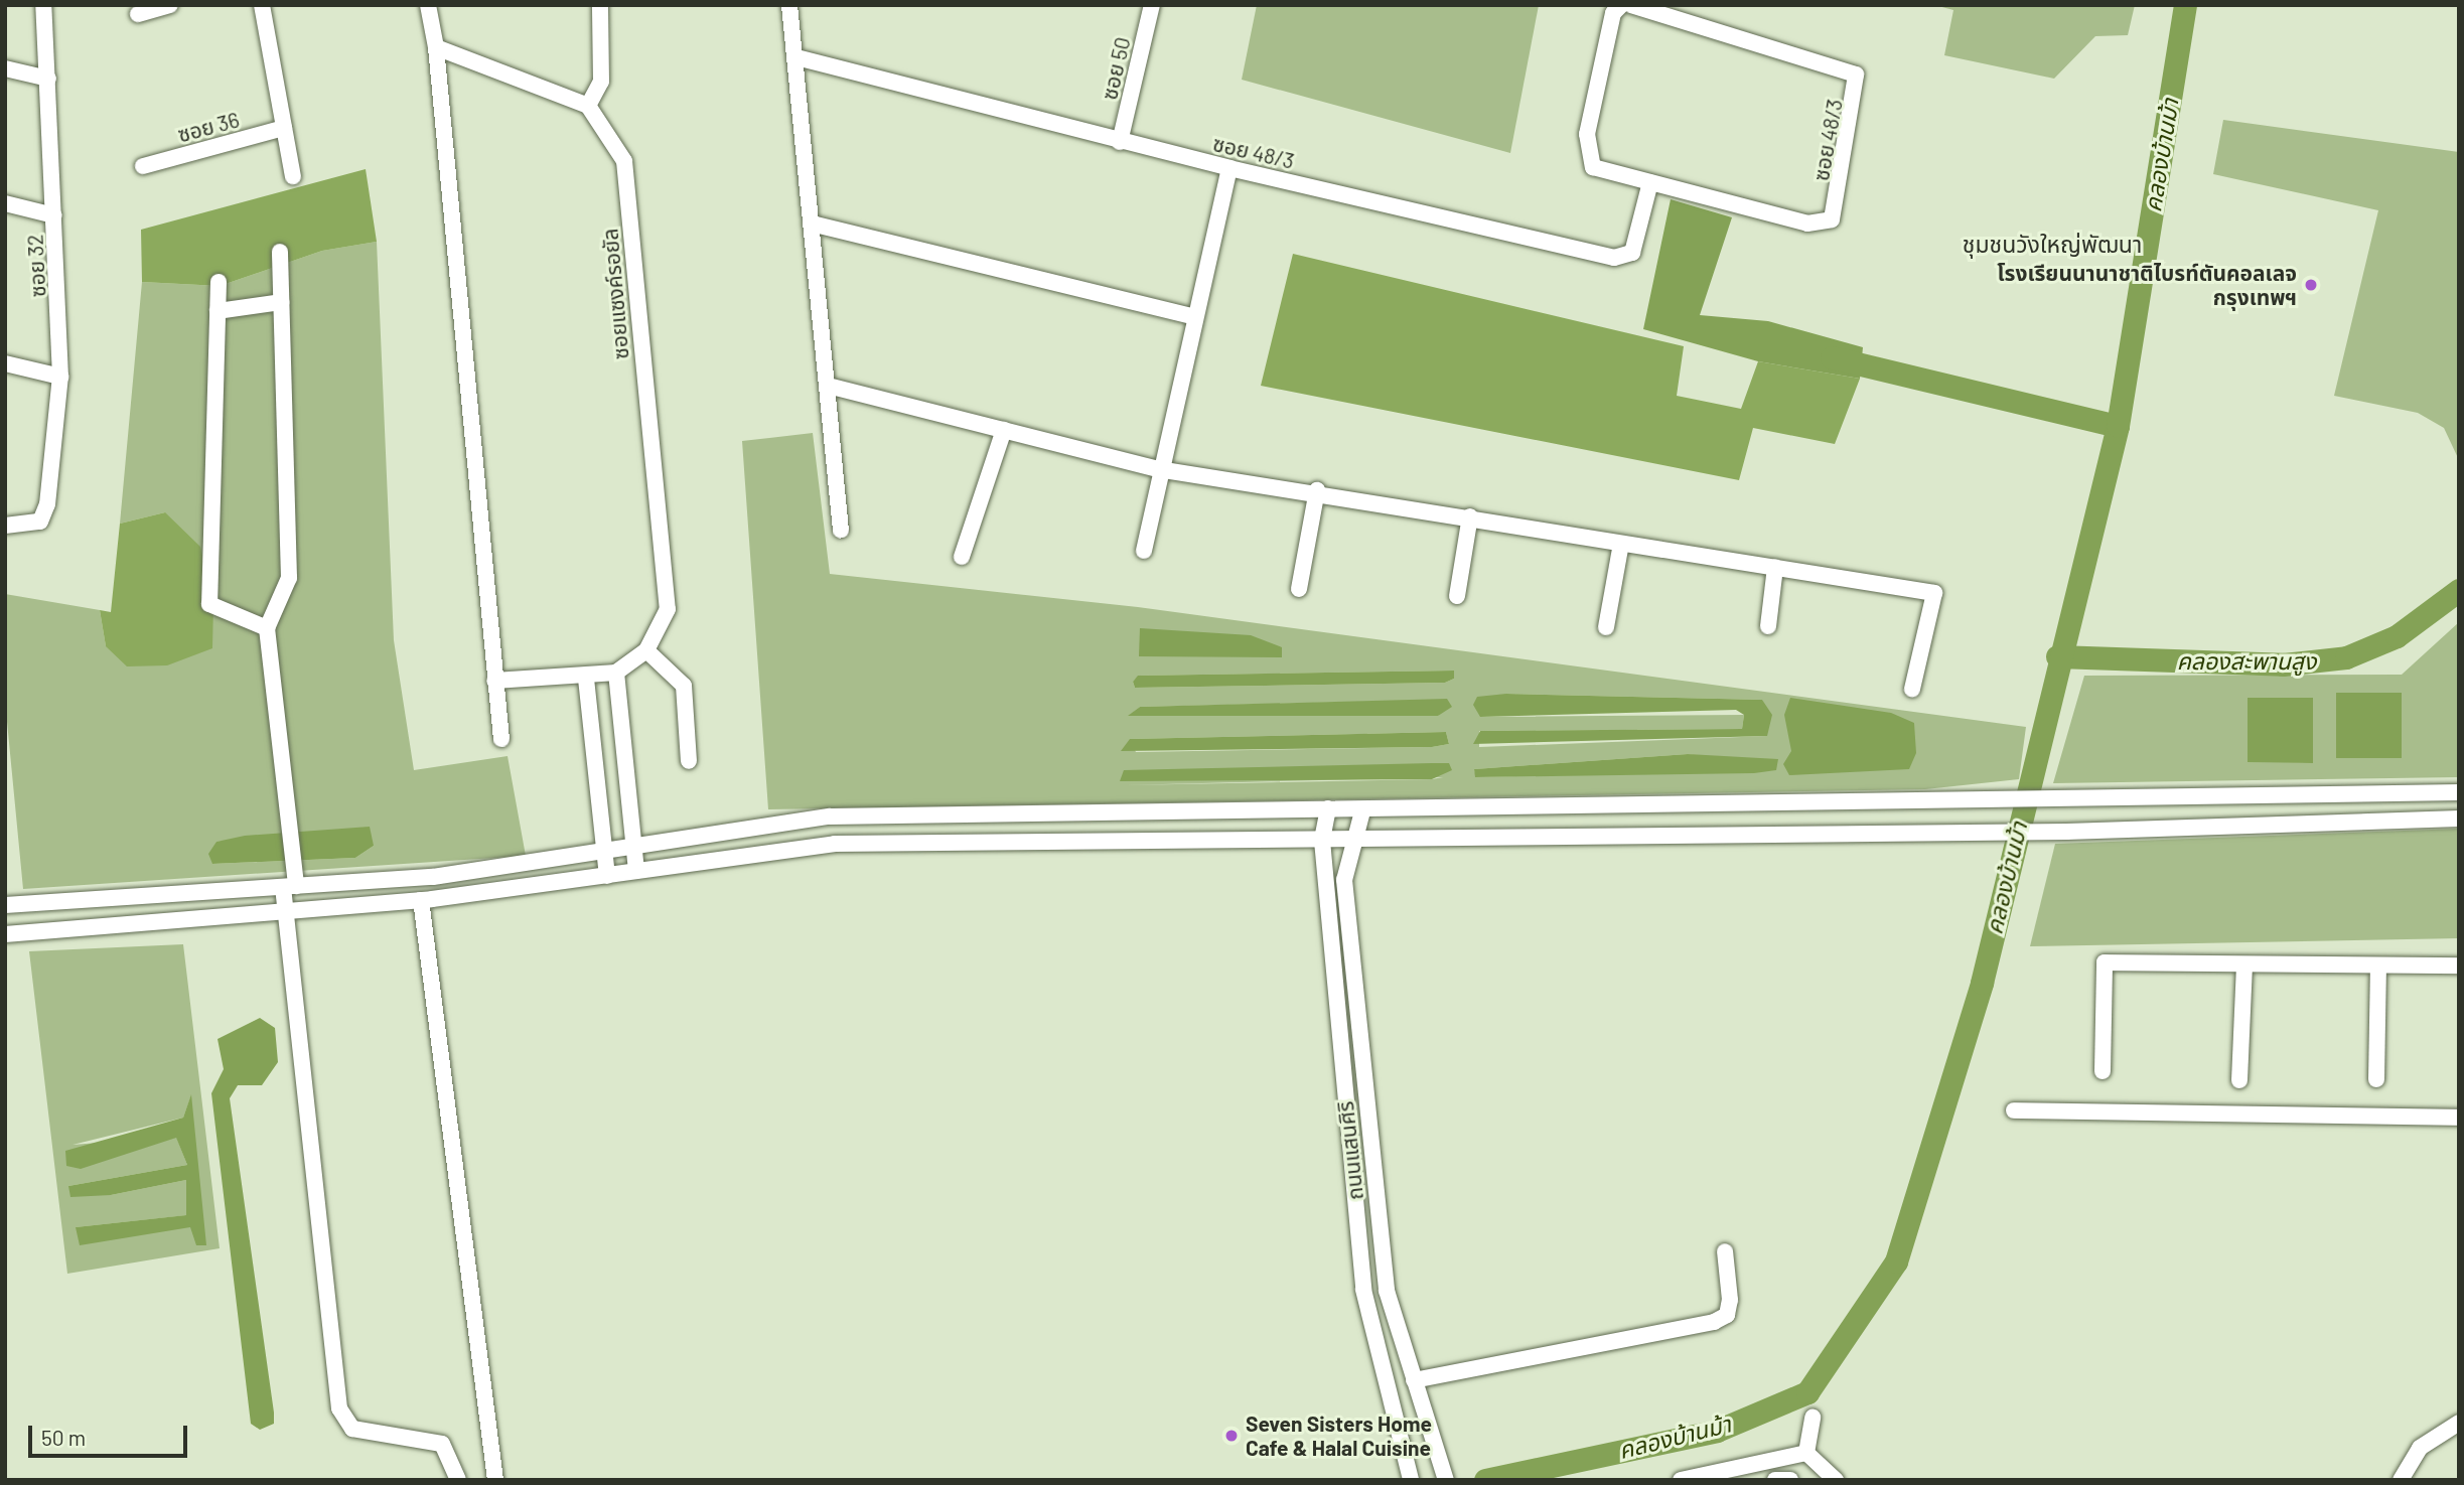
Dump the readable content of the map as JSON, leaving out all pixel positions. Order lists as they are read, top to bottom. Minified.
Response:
{"streets":{"street":["ซอย 50","ซอย 36","ซอย 48/3","ซอย 32","ซอยแซงค์รอยัล","ถนนแสนศิริ"]},"crossings":[["ซอย 50","ซอย 48/3"]],"districts":["ชุมชนวังใหญ่พัฒนา"],"water":["คลองบ้านม้า","คลองสะพานสูง"],"places":["โรงเรียนนานาชาติไบรท์ตันคอลเลจ กรุงเทพฯ","Seven Sisters Home Cafe & Halal Cuisine"],"scale_bar":"50 m"}
